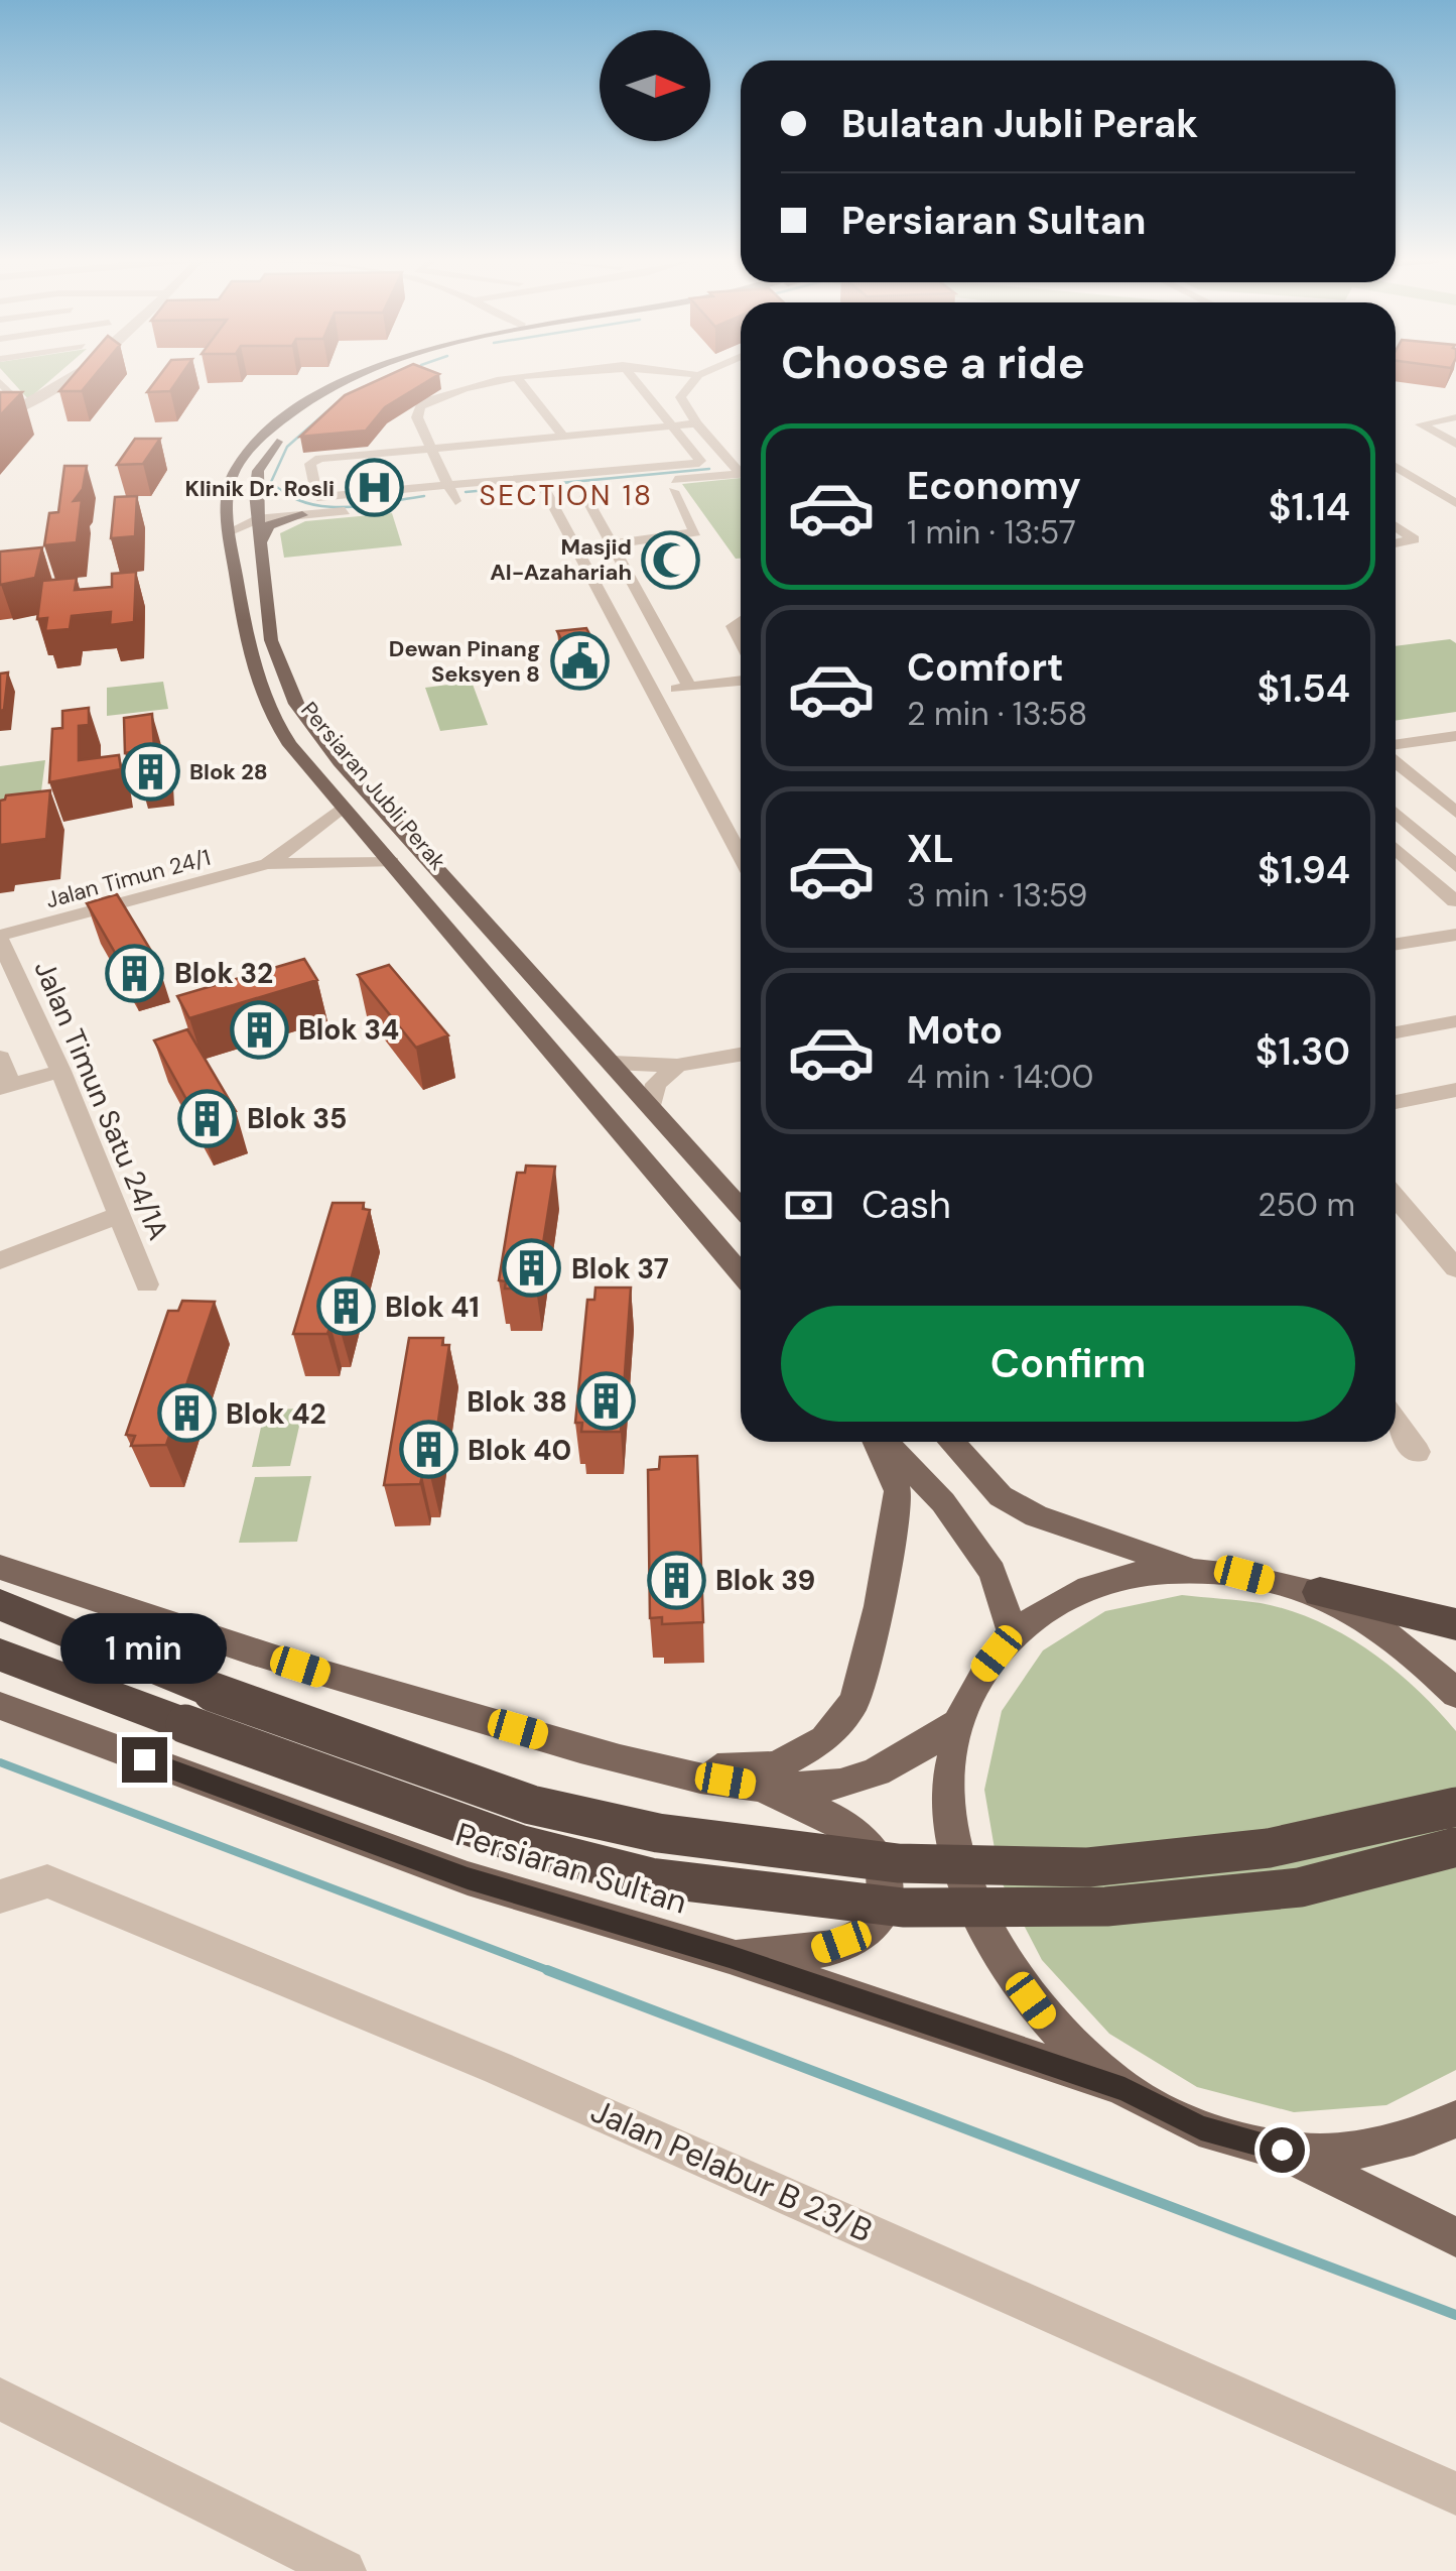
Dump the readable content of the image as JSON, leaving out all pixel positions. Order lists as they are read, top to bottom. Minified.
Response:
{"streets":{"main road":["Persiaran Jubli Perak","Persiaran Sultan"],"street":["Jalan Timun 24/1","Jalan Timun Satu 24/1A","Jalan Pelabur B 23/B"]},"crossings":[["Jalan Timun 24/1","Jalan Timun Satu 24/1A"]],"districts":["SECTION 18"],"places":{"hospital":["Klinik Dr. Rosli"],"mosque":["Masjid Al-Azahariah"],"public building":["Dewan Pinang Seksyen 8"],"building":["Blok 28","Blok 32","Blok 34","Blok 35","Blok 37","Blok 41","Blok 38","Blok 42","Blok 40","Blok 39"]},"north":"right","page":{"banner":["Bulatan Jubli Perak","Persiaran Sultan"],"heading":"Choose a ride","list":[{"name":"Economy","note":"1 min · 13:57","value":"$1.14"},{"name":"Comfort","note":"2 min · 13:58","value":"$1.54"},{"name":"XL","note":"3 min · 13:59","value":"$1.94"},{"name":"Moto","note":"4 min · 14:00","value":"$1.30"}],"pay":["Cash","250 m"],"buttons":"Confirm","bubble":"1 min"}}
